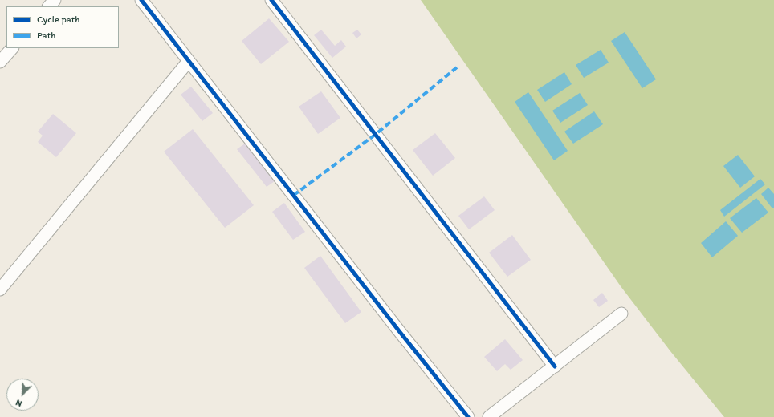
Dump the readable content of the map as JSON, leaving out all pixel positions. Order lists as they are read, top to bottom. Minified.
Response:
{"legend":["Cycle path","Path"],"north":"bottom left"}
